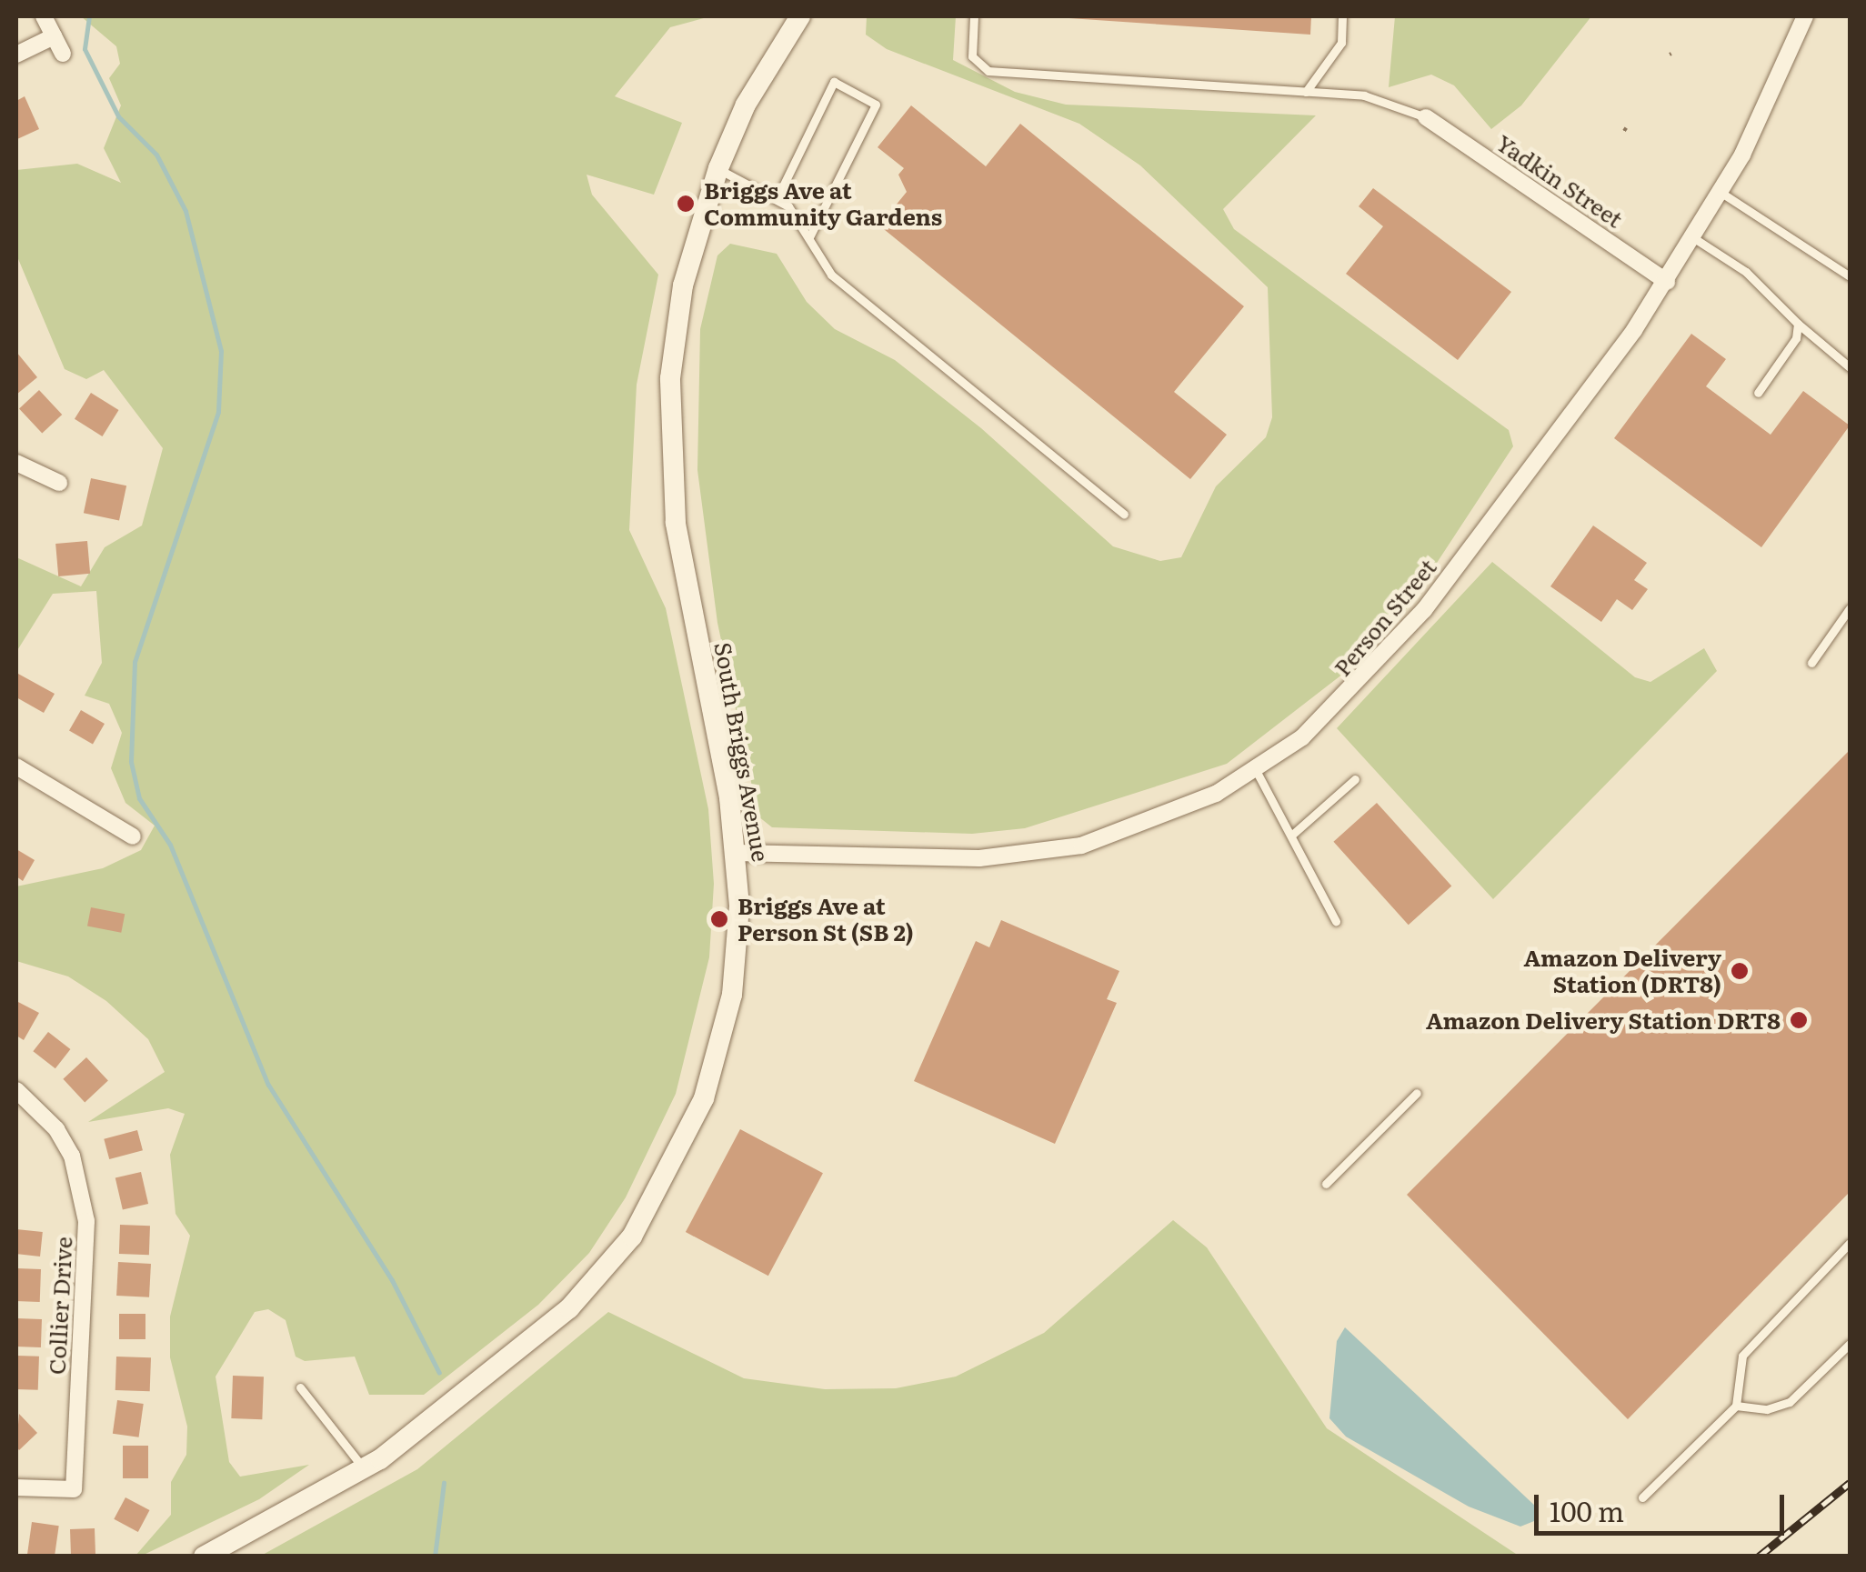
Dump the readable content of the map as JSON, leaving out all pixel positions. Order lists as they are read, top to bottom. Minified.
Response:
{"streets":{"street":["Yadkin Street","Person Street","South Briggs Avenue","Collier Drive"]},"crossings":[["Yadkin Street","Person Street"],["Person Street","South Briggs Avenue"]],"places":["Briggs Ave at Community Gardens","Briggs Ave at Person St (SB 2)","Amazon Delivery Station (DRT8)","Amazon Delivery Station DRT8"],"scale_bar":"100 m"}
